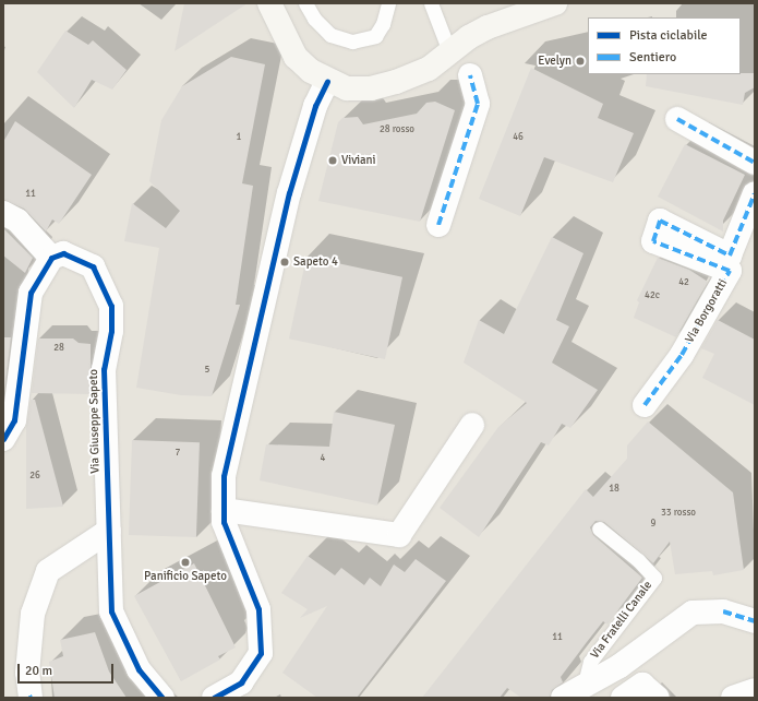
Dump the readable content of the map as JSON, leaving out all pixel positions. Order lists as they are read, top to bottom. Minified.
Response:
{"streets":{"street":["Via Borgoratti","Via Giuseppe Sapeto","Via Fratelli Canale"]},"places":["Evelyn","Viviani","Sapeto 4","Panificio Sapeto"],"house_numbers":["28 rosso","1","46","11","42","42c","28","5","7","4","26","18","33 rosso","9","11"],"legend":["Pista ciclabile","Sentiero"],"scale_bar":"20 m"}
